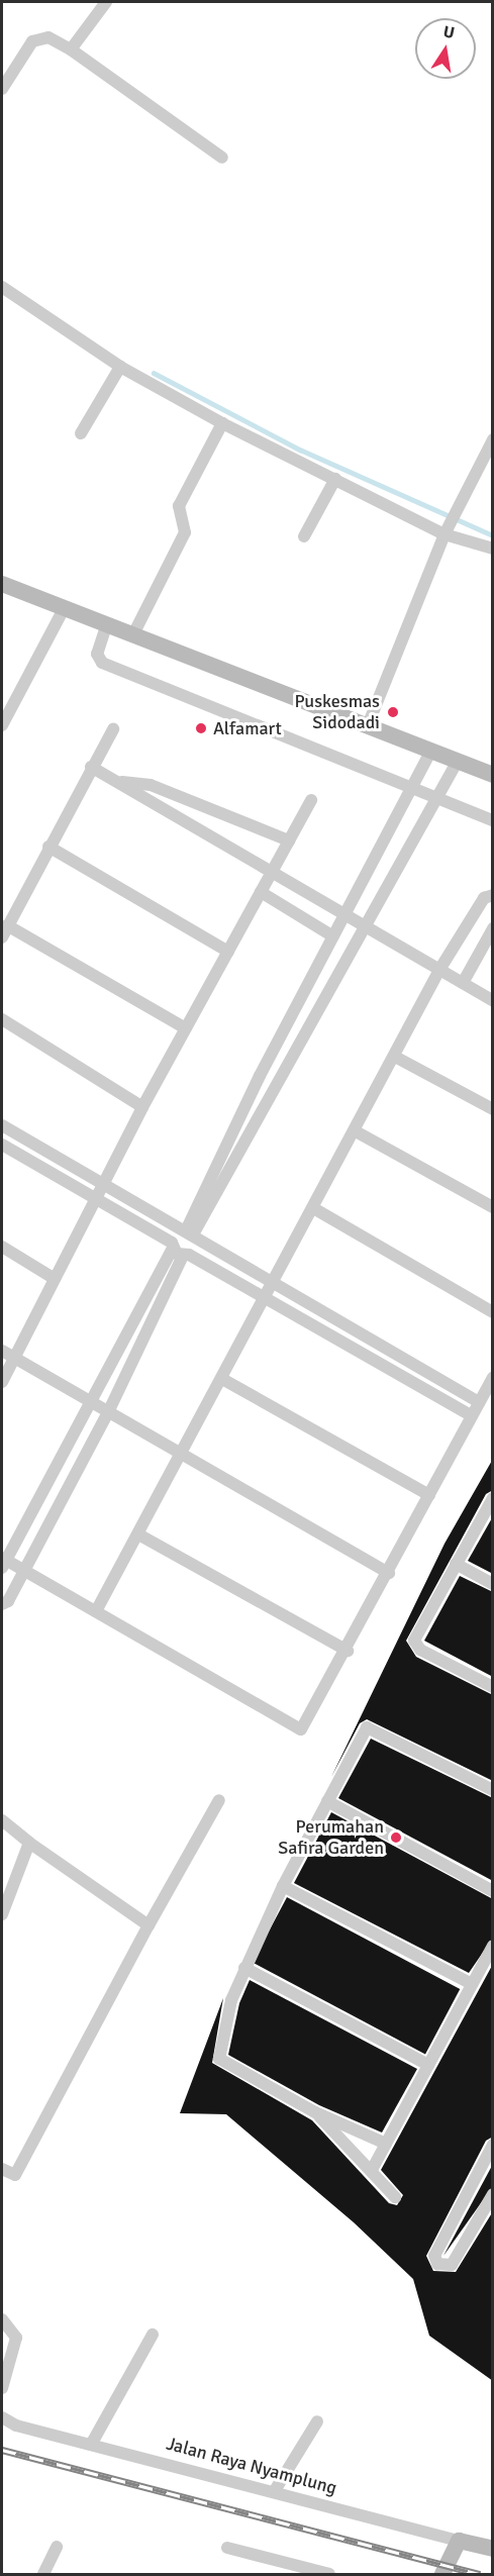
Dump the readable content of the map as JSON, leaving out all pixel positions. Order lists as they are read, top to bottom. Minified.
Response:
{"streets":{"street":["Jalan Raya Nyamplung"]},"places":["Puskesmas Sidodadi","Alfamart","Perumahan Safira Garden"],"north":"top"}
